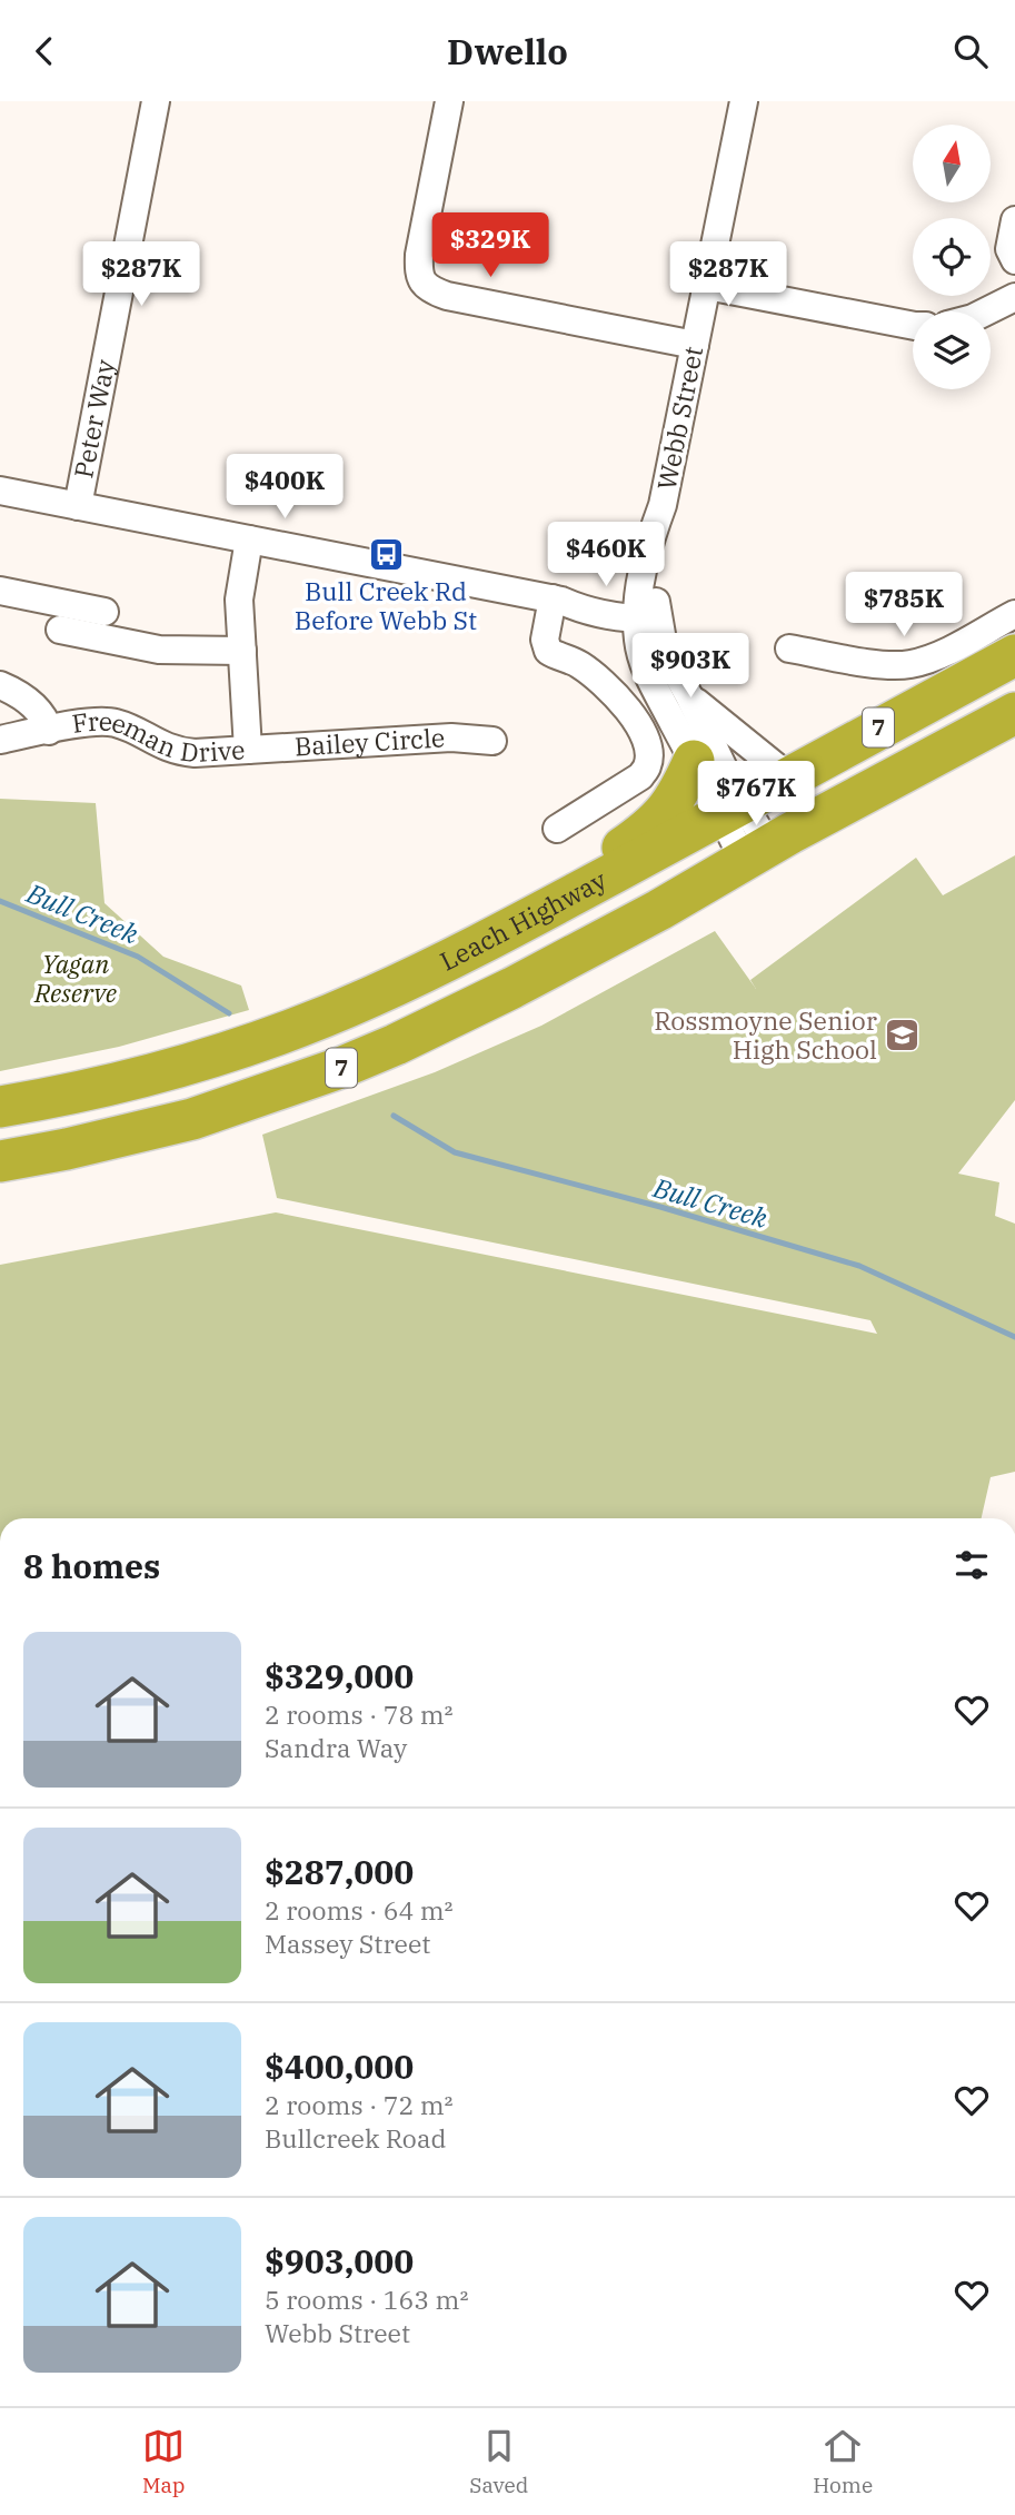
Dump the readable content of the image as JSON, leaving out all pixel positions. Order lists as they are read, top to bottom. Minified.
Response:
{"streets":{"highway":["7","Leach Highway"],"street":["Peter Way","Webb Street","Freeman Drive","Bailey Circle"]},"crossings":[["Webb Street","Leach Highway"],["Freeman Drive","Bailey Circle"]],"water":["Bull Creek"],"parks":["Yagan Reserve"],"places":{"bus stop":["Bull Creek Rd Before Webb St"],"school or university":["Rossmoyne Senior High School"]},"north":"top","page":{"header":"Dwello","price":["$329K","$287K","$287K","$400K","$460K","$785K","$903K","$767K"],"heading":"8 homes","list":[{"name":"$329,000","note":"2 rooms · 78 m² · Sandra Way"},{"name":"$287,000","note":"2 rooms · 64 m² · Massey Street"},{"name":"$400,000","note":"2 rooms · 72 m² · Bullcreek Road"},{"name":"$903,000","note":"5 rooms · 163 m² · Webb Street"}],"tabs":["Map","Saved","Home"]}}
